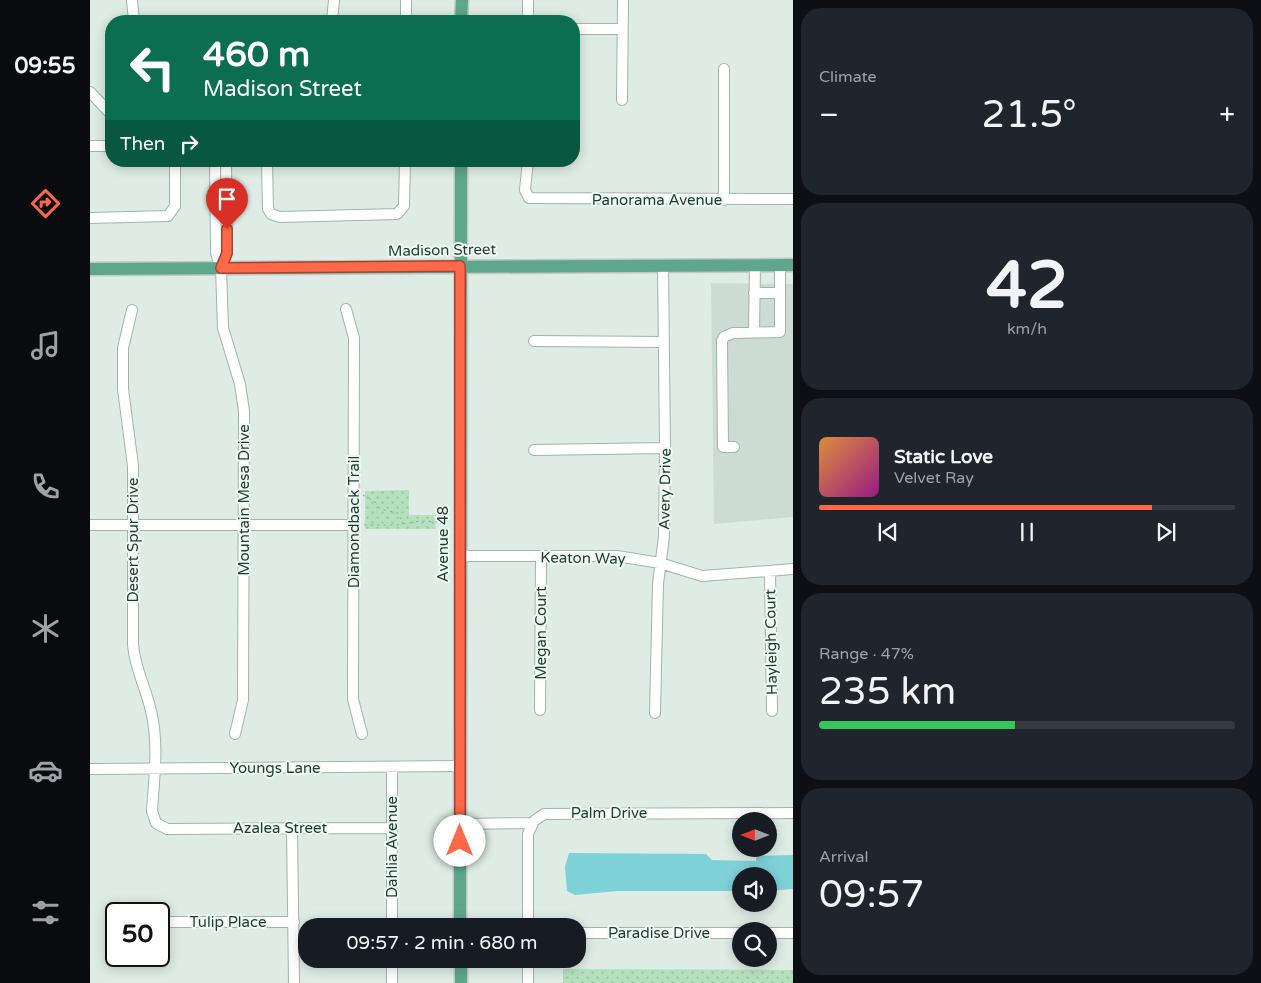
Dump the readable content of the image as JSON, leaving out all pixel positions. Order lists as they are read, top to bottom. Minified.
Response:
{"streets":{"main road":["Madison Street","Avenue 48"],"street":["Panorama Avenue","Avery Drive","Mountain Mesa Drive","Diamondback Trail","Desert Spur Drive","Keaton Way","Megan Court","Hayleigh Court","Youngs Lane","Palm Drive","Azalea Street","Dahlia Avenue","Tulip Place","Paradise Drive"]},"crossings":[["Madison Street","Avery Drive"],["Madison Street","Mountain Mesa Drive"],["Madison Street","Avenue 48"],["Avery Drive","Keaton Way"],["Desert Spur Drive","Youngs Lane"],["Desert Spur Drive","Azalea Street"],["Avenue 48","Keaton Way"],["Avenue 48","Youngs Lane"],["Keaton Way","Megan Court"],["Keaton Way","Hayleigh Court"],["Youngs Lane","Dahlia Avenue"],["Azalea Street","Dahlia Avenue"]],"north":"left","page":{"tabs":"09:55","tile":["Climate",["42","km/h"],["Range · 47%","235 km"],["Arrival","09:57"]],"turn":["460 m","Madison Street"],"heat":["−","21.5°","+"],"then":"Then","song":["Static Love","Velvet Ray"],"limit":"50","trip":"09:57 · 2 min · 680 m"}}
